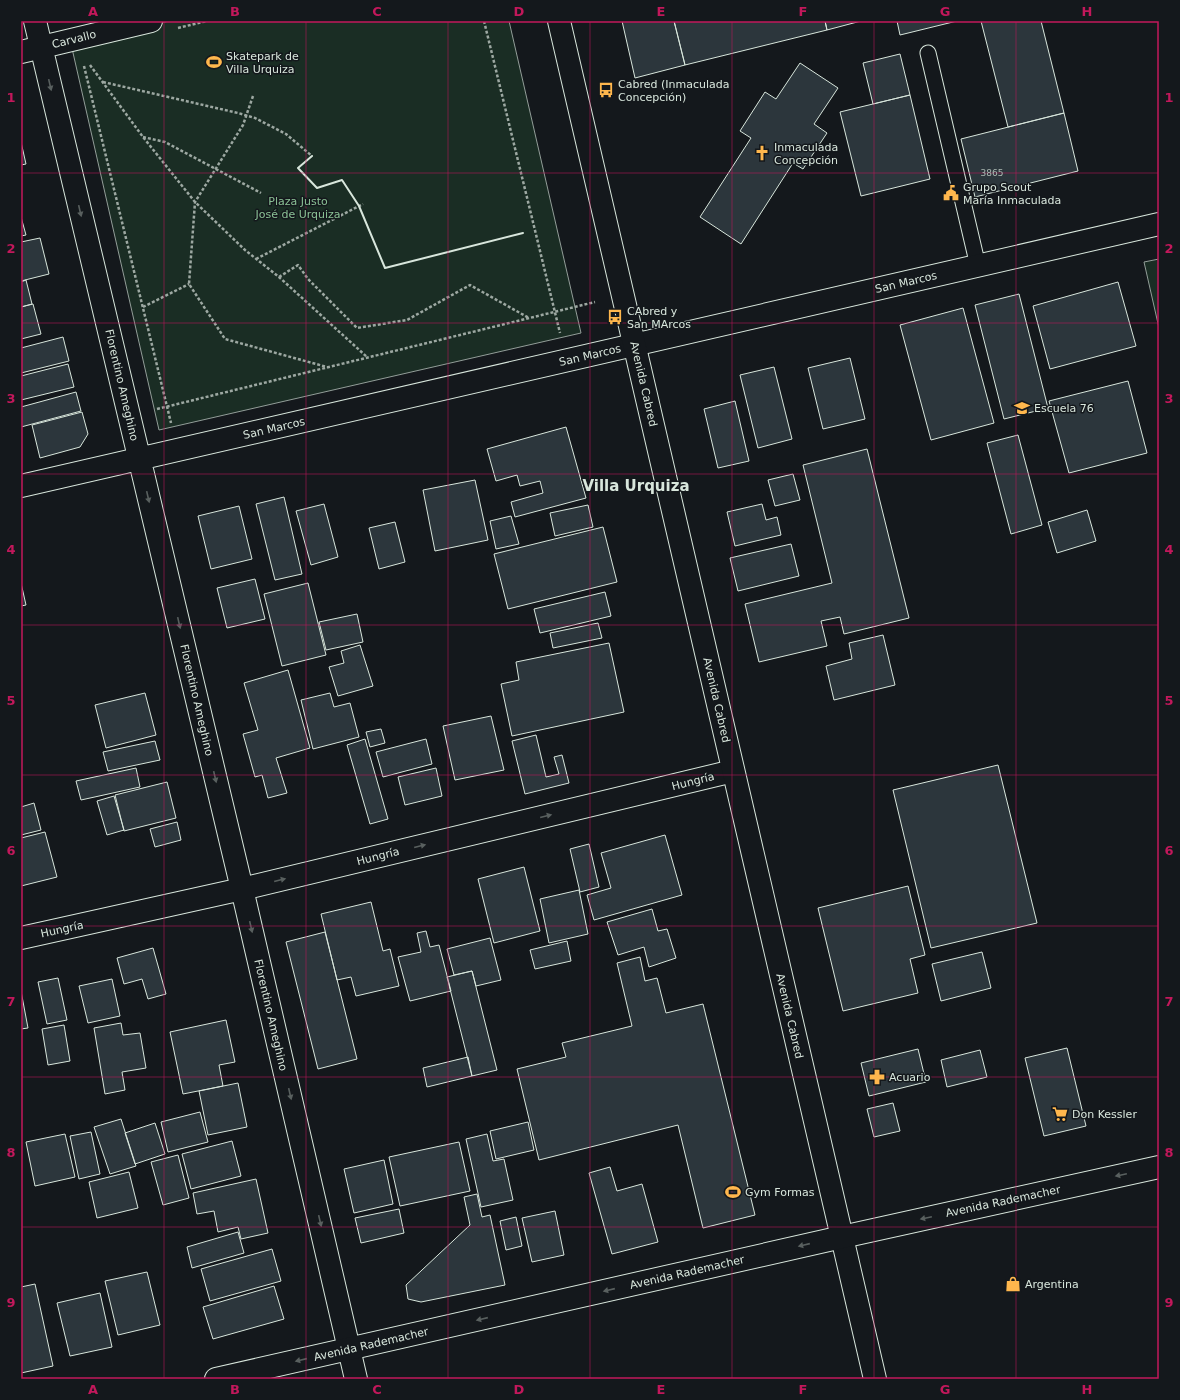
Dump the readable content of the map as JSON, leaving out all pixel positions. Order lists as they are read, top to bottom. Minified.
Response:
{"streets":{"street":["Carvallo","San Marcos","Avenida Cabred","Florentino Ameghino","Hungría","Avenida Rademacher"]},"crossings":[["Carvallo","Florentino Ameghino"],["San Marcos","Avenida Cabred"],["San Marcos","Florentino Ameghino"],["Avenida Cabred","Hungría"],["Avenida Cabred","Avenida Rademacher"],["Florentino Ameghino","Hungría"],["Florentino Ameghino","Avenida Rademacher"]],"one_way":["Florentino Ameghino","Hungría","Avenida Rademacher"],"districts":["Villa Urquiza"],"parks":["Plaza Justo José de Urquiza"],"places":{"sports":["Skatepark de Villa Urquiza","Gym Formas"],"bus stop":["Cabred (Inmaculada Concepción)","CAbred y San MArcos"],"church":["Inmaculada Concepción"],"public building":["Grupo Scout María Inmaculada"],"school or university":["Escuela 76"],"pharmacy":["Acuario"],"supermarket":["Don Kessler"],"shop":["Argentina"]},"house_numbers":["3865"],"grid":{"columns":["A","B","C","D","E","F","G","H"],"rows":["1","2","3","4","5","6","7","8","9"]}}
